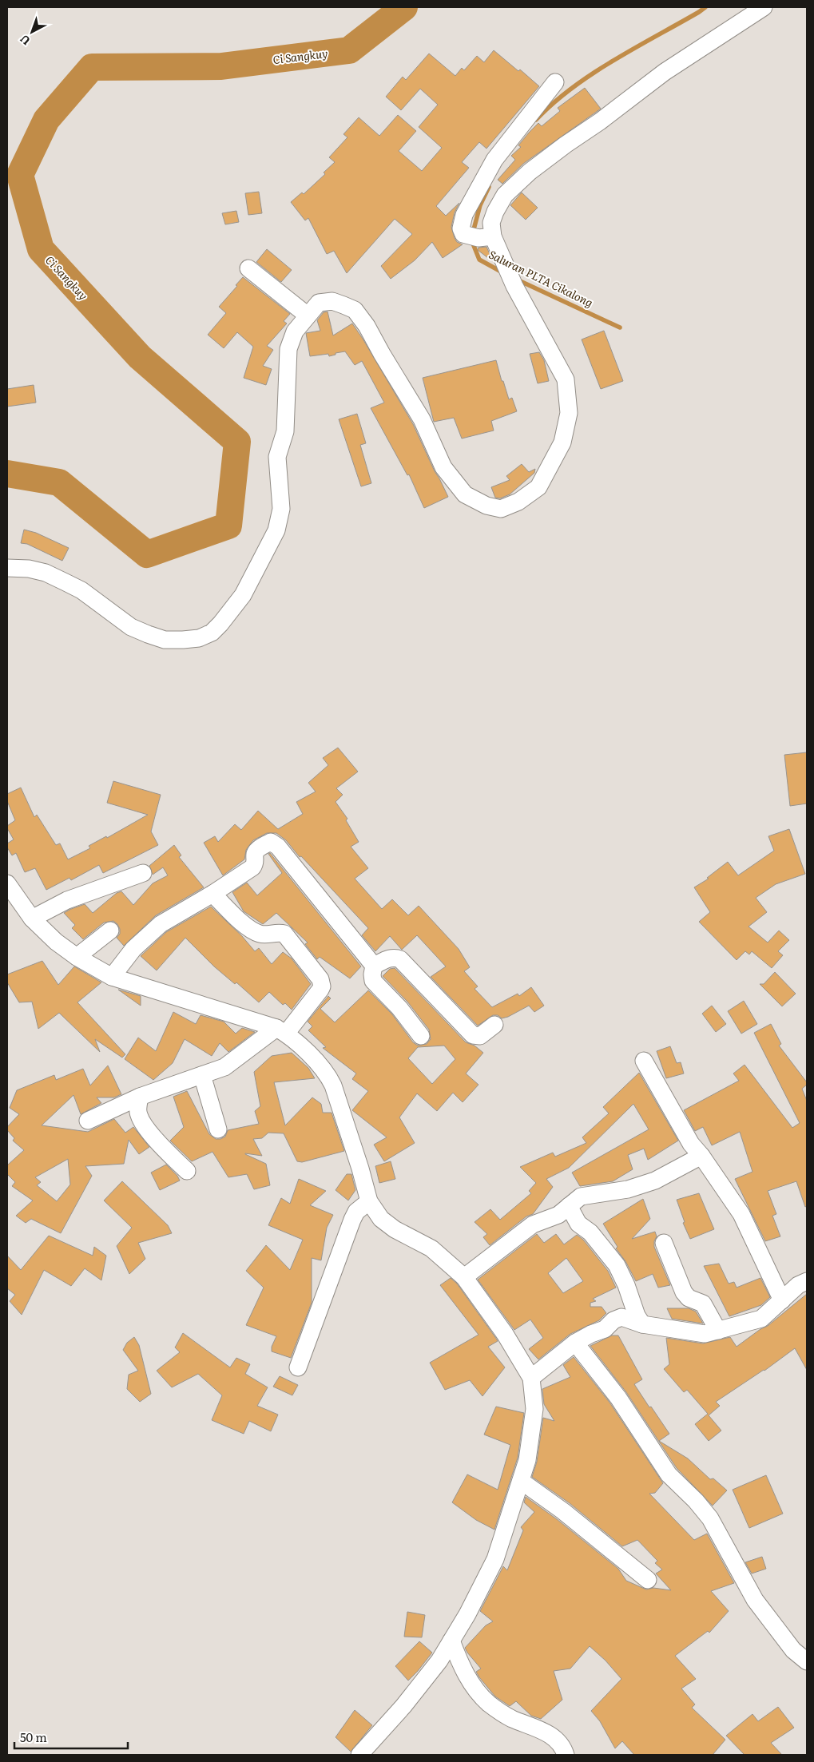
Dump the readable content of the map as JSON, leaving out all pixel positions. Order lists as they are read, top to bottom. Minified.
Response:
{"water":["Ci Sangkuy","Saluran PLTA Cikalong"],"scale_bar":"50 m","north":"bottom left"}
